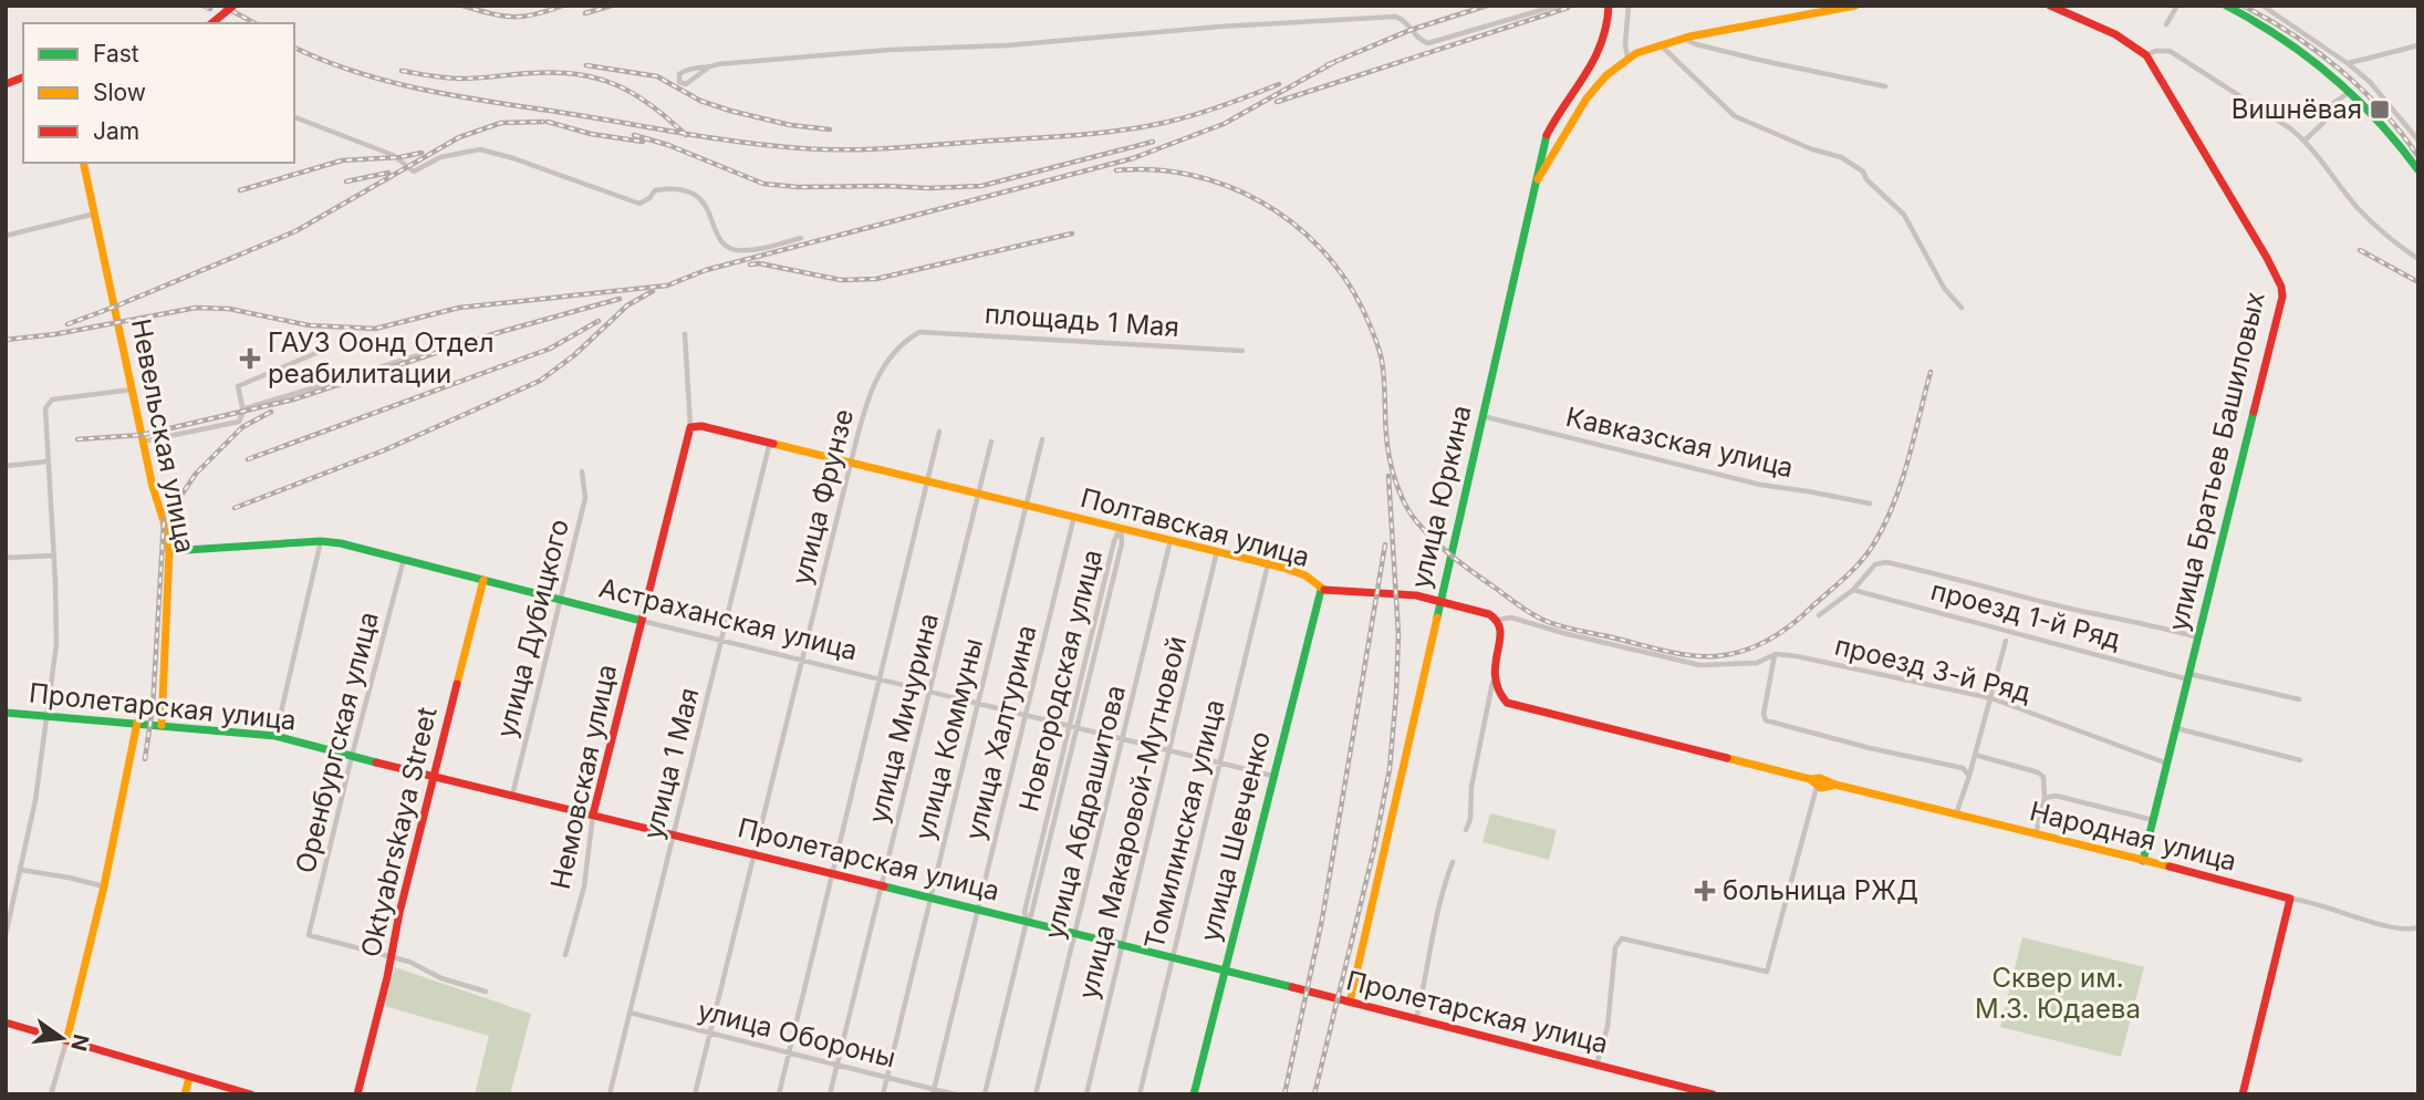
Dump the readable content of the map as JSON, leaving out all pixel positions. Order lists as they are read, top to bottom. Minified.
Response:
{"streets":{"street":["площадь 1 Мая","Невельская улица","Кавказская улица","улица Братьев Башиловых","улица Фрунзе","улица Юркина","Полтавская улица","проезд 1-й Ряд","Астраханская улица","улица Дубицкого","проезд 3-й Ряд","Новгородская улица","Пролетарская улица","улица Мичурина","улица Халтурина","улица Коммуны","Оренбургская улица","улица 1 Мая","Немовская улица","улица Абдрашитова","улица Макаровой-Мутновой","Томилинская улица","Oktyabrskaya Street","улица Шевченко","Народная улица","улица Обороны"]},"crossings":[["площадь 1 Мая","улица Фрунзе"],["Невельская улица","Астраханская улица"],["Невельская улица","Пролетарская улица"],["Кавказская улица","улица Юркина"],["улица Братьев Башиловых","проезд 1-й Ряд"],["улица Братьев Башиловых","проезд 3-й Ряд"],["улица Братьев Башиловых","Народная улица"],["улица Фрунзе","Полтавская улица"],["улица Фрунзе","Астраханская улица"],["улица Фрунзе","Пролетарская улица"],["улица Фрунзе","улица Обороны"],["улица Юркина","Полтавская улица"],["улица Юркина","Пролетарская улица"],["Полтавская улица","проезд 3-й Ряд"],["Полтавская улица","Новгородская улица"],["Полтавская улица","улица Мичурина"],["Полтавская улица","улица Халтурина"],["Полтавская улица","улица Коммуны"],["Полтавская улица","улица 1 Мая"],["Полтавская улица","Немовская улица"],["Полтавская улица","улица Абдрашитова"],["Полтавская улица","улица Макаровой-Мутновой"],["Полтавская улица","Томилинская улица"],["Полтавская улица","улица Шевченко"],["Астраханская улица","улица Дубицкого"],["Астраханская улица","Новгородская улица"],["Астраханская улица","улица Мичурина"],["Астраханская улица","улица Халтурина"],["Астраханская улица","улица Коммуны"],["Астраханская улица","Оренбургская улица"],["Астраханская улица","улица 1 Мая"],["Астраханская улица","Немовская улица"],["Астраханская улица","улица Абдрашитова"],["Астраханская улица","улица Макаровой-Мутновой"],["Астраханская улица","Томилинская улица"],["Астраханская улица","Oktyabrskaya Street"],["Астраханская улица","улица Шевченко"],["улица Дубицкого","Пролетарская улица"],["Новгородская улица","Пролетарская улица"],["Пролетарская улица","улица Мичурина"],["Пролетарская улица","улица Халтурина"],["Пролетарская улица","улица Коммуны"],["Пролетарская улица","Оренбургская улица"],["Пролетарская улица","улица 1 Мая"],["Пролетарская улица","Немовская улица"],["Пролетарская улица","улица Абдрашитова"],["Пролетарская улица","улица Макаровой-Мутновой"],["Пролетарская улица","Томилинская улица"],["Пролетарская улица","Oktyabrskaya Street"],["Пролетарская улица","улица Шевченко"],["улица Мичурина","улица Обороны"],["улица Халтурина","улица Обороны"],["улица Коммуны","улица Обороны"],["Оренбургская улица","Oktyabrskaya Street"],["улица 1 Мая","улица Обороны"]],"parks":["Сквер им. М.З. Юдаева"],"places":{"transit":["Вишнёвая"],"health":["ГАУЗ Оонд Отдел реабилитации","больница РЖД"]},"legend":["Fast","Slow","Jam"],"north":"right"}
